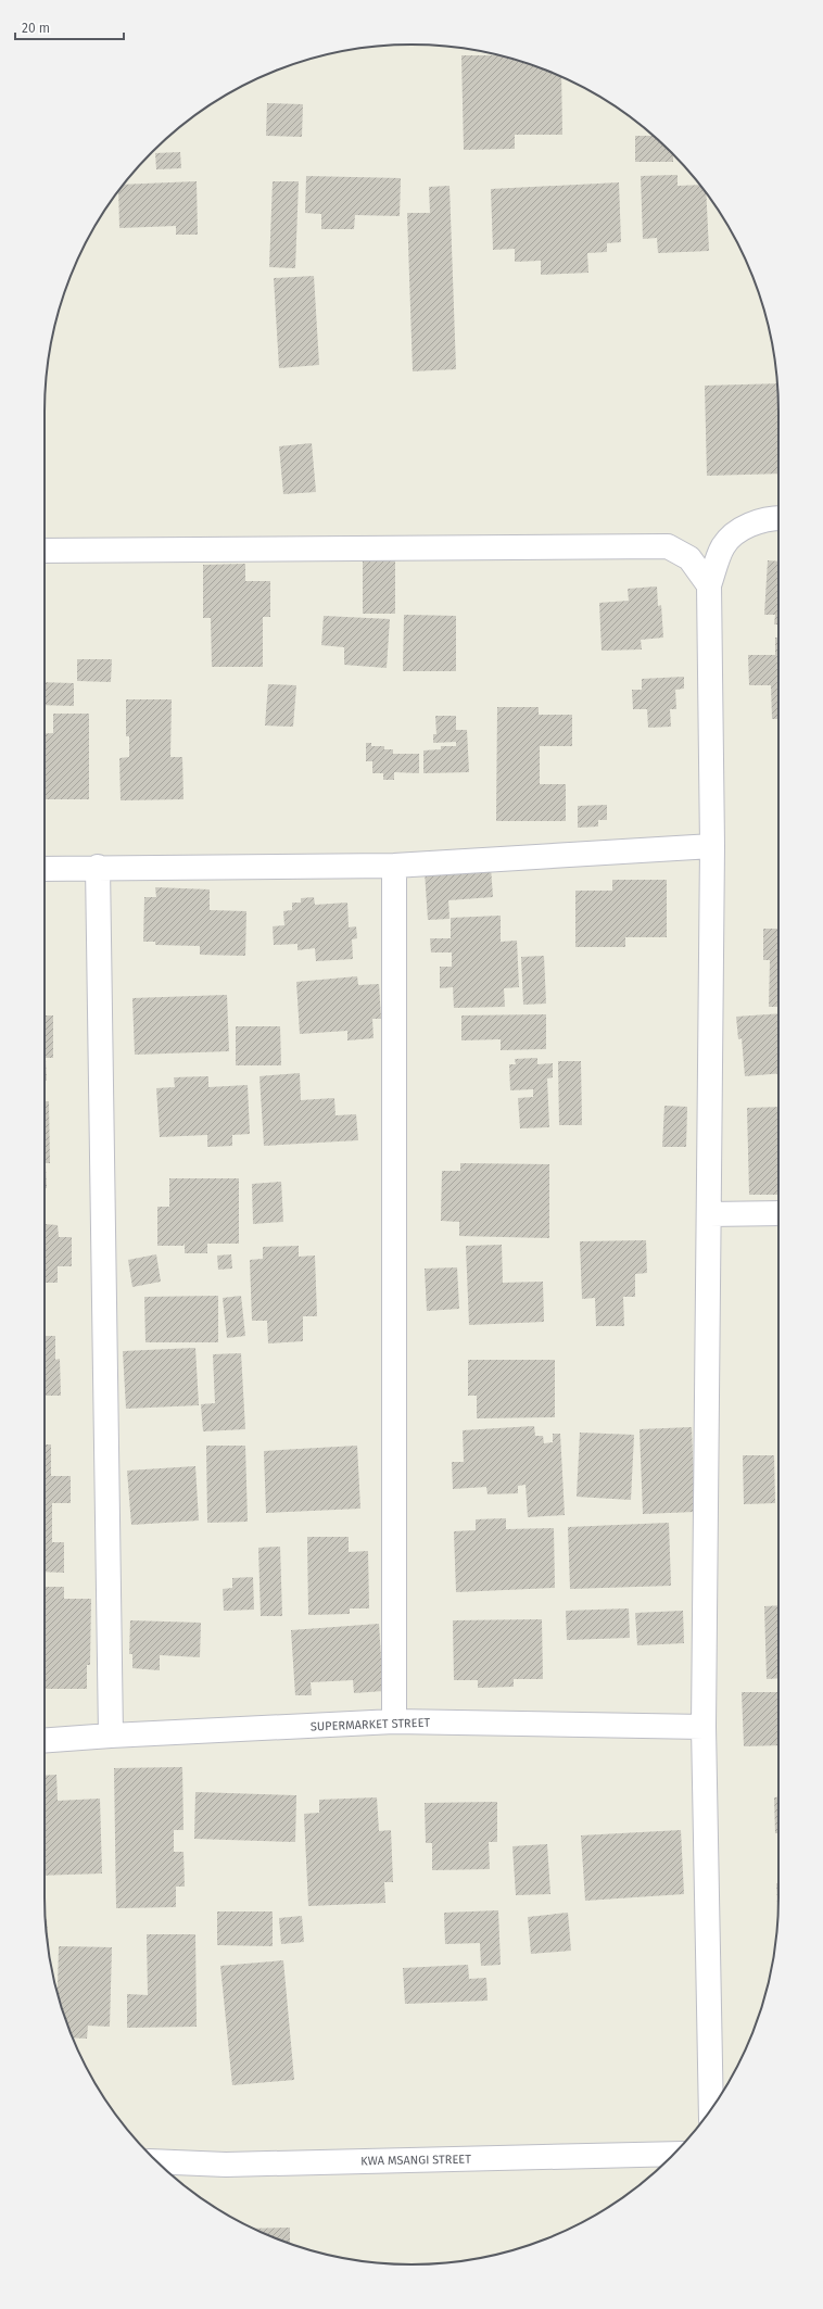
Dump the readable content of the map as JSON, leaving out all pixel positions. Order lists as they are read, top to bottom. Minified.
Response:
{"streets":{"street":["SUPERMARKET STREET","KWA MSANGI STREET"]},"scale_bar":"20 m"}
